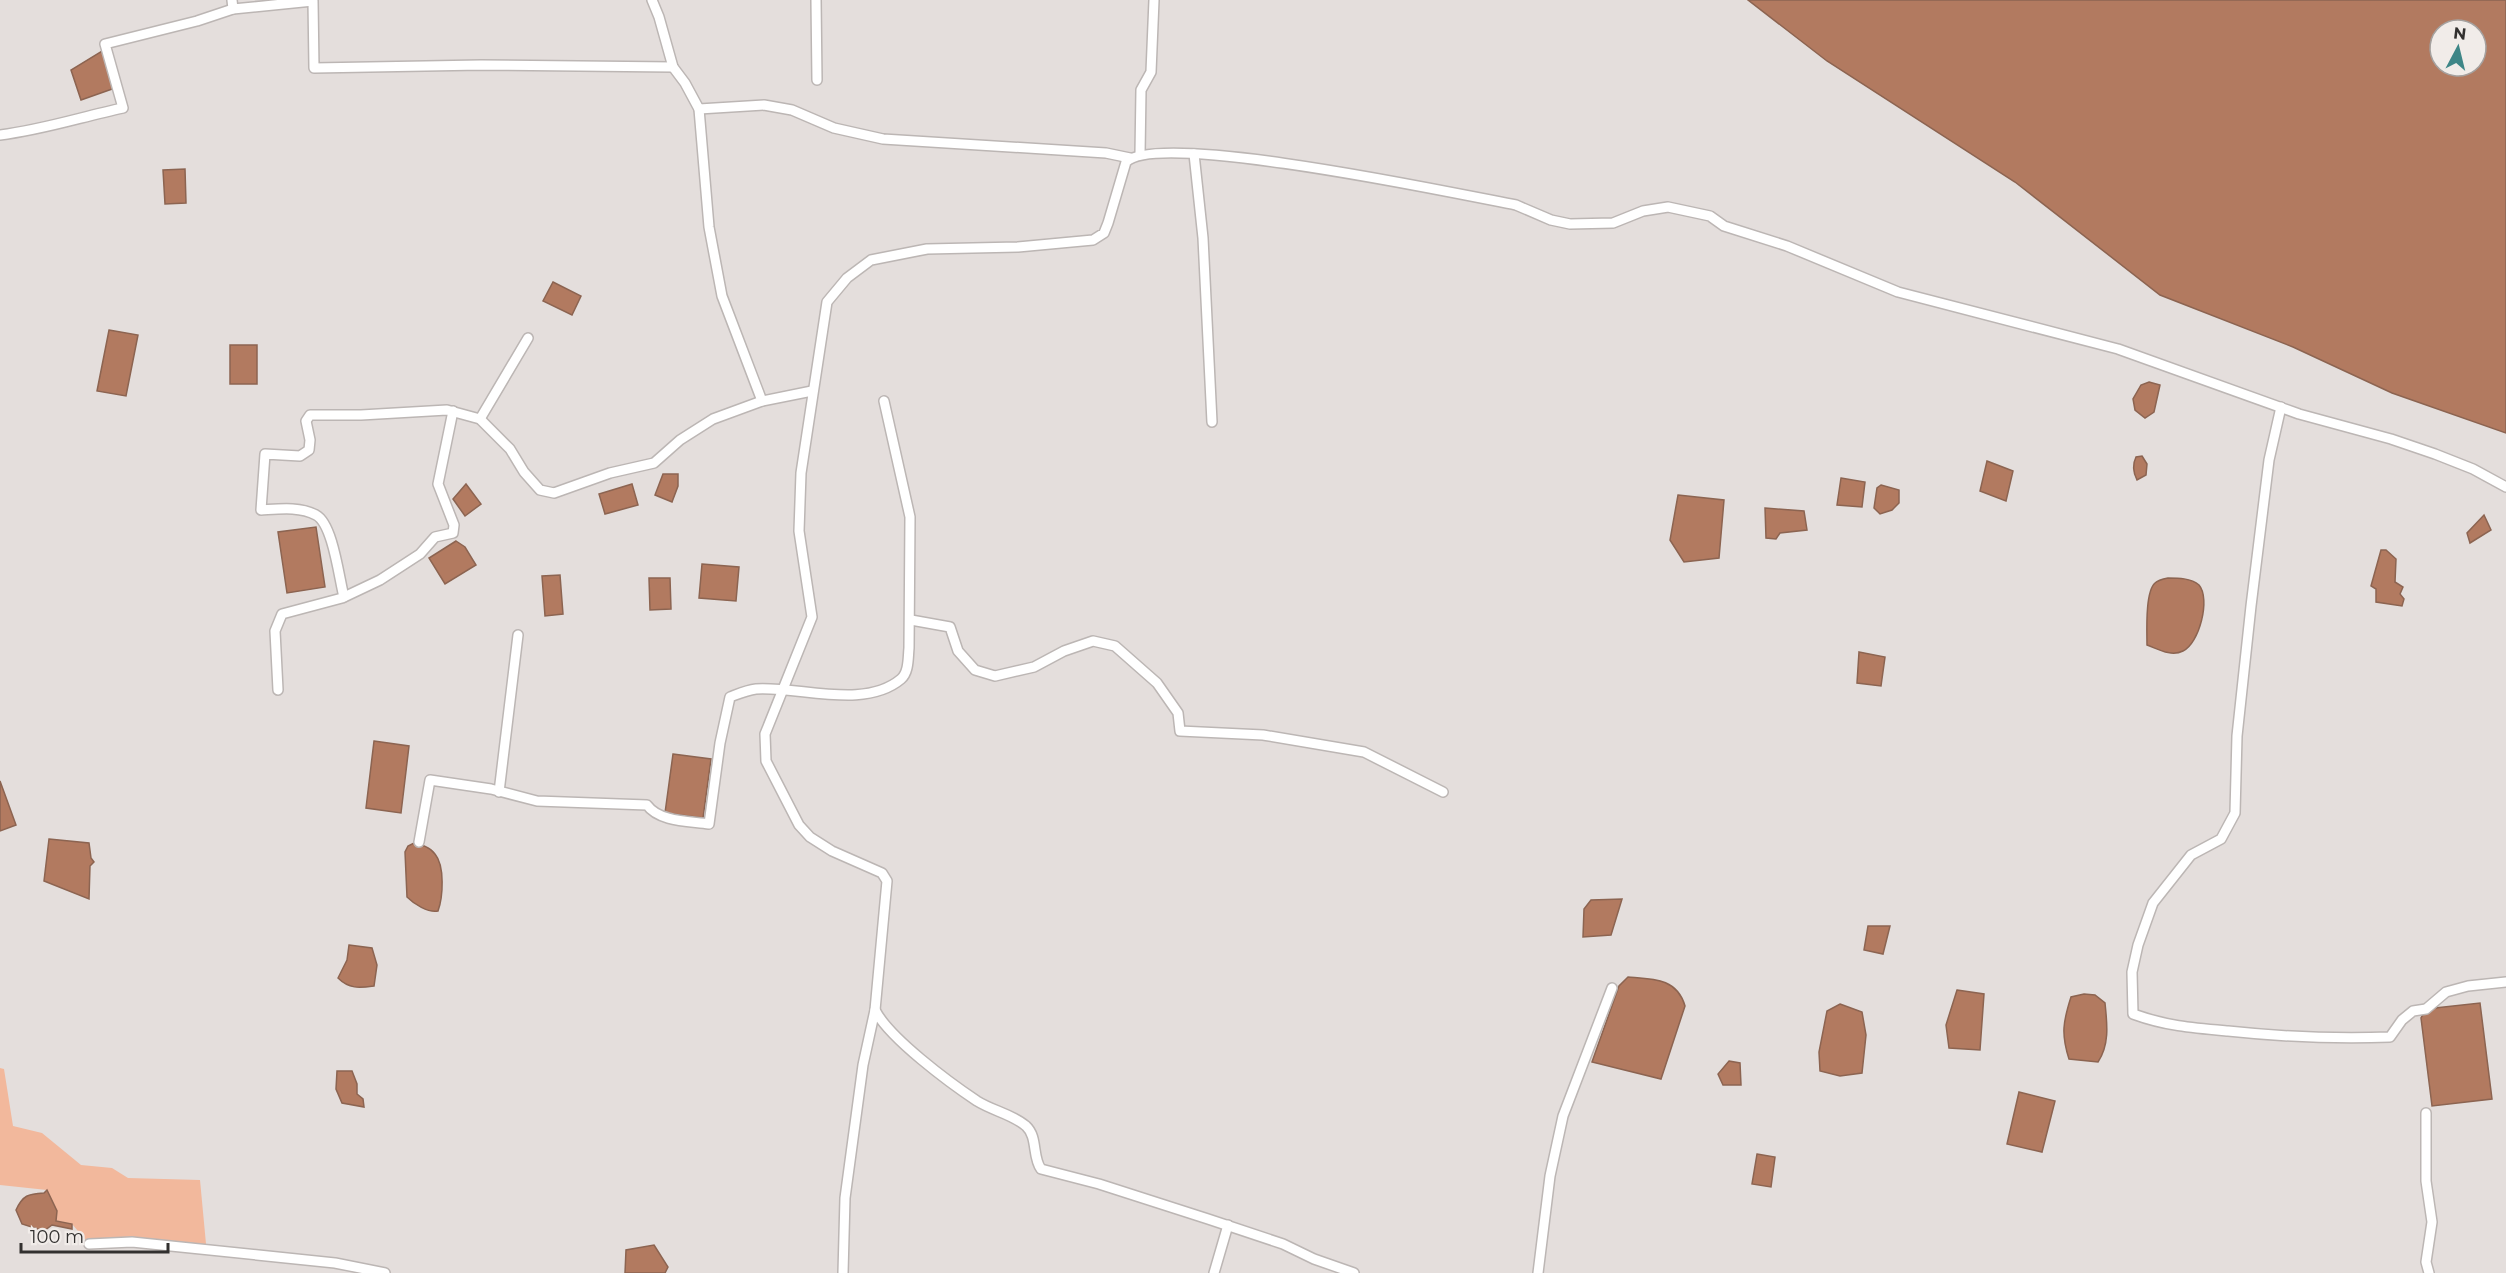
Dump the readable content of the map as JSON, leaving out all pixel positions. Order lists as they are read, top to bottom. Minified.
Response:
{"scale_bar":"100 m","north":"top"}
